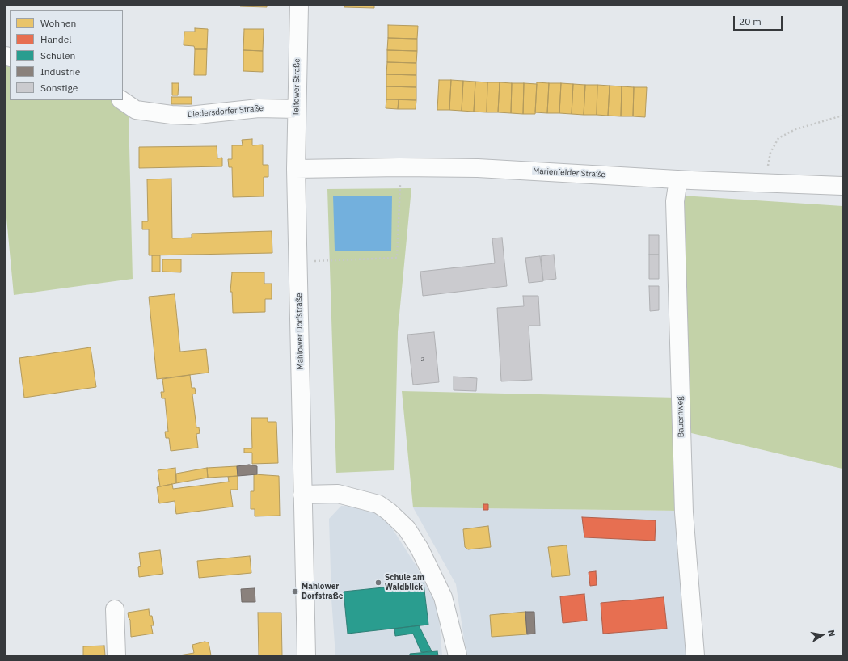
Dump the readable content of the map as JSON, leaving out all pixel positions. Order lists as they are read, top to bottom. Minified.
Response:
{"streets":{"street":["Teltower Straße","Diedersdorfer Straße","Marienfelder Straße","Mahlower Dorfstraße","Bauernweg"]},"crossings":[["Teltower Straße","Diedersdorfer Straße"],["Teltower Straße","Marienfelder Straße"],["Teltower Straße","Mahlower Dorfstraße"],["Marienfelder Straße","Mahlower Dorfstraße"],["Marienfelder Straße","Bauernweg"]],"places":["Schule am Waldblick","Mahlower Dorfstraße"],"house_numbers":["2"],"legend":["Wohnen","Handel","Schulen","Industrie","Sonstige"],"scale_bar":"20 m","north":"right"}
